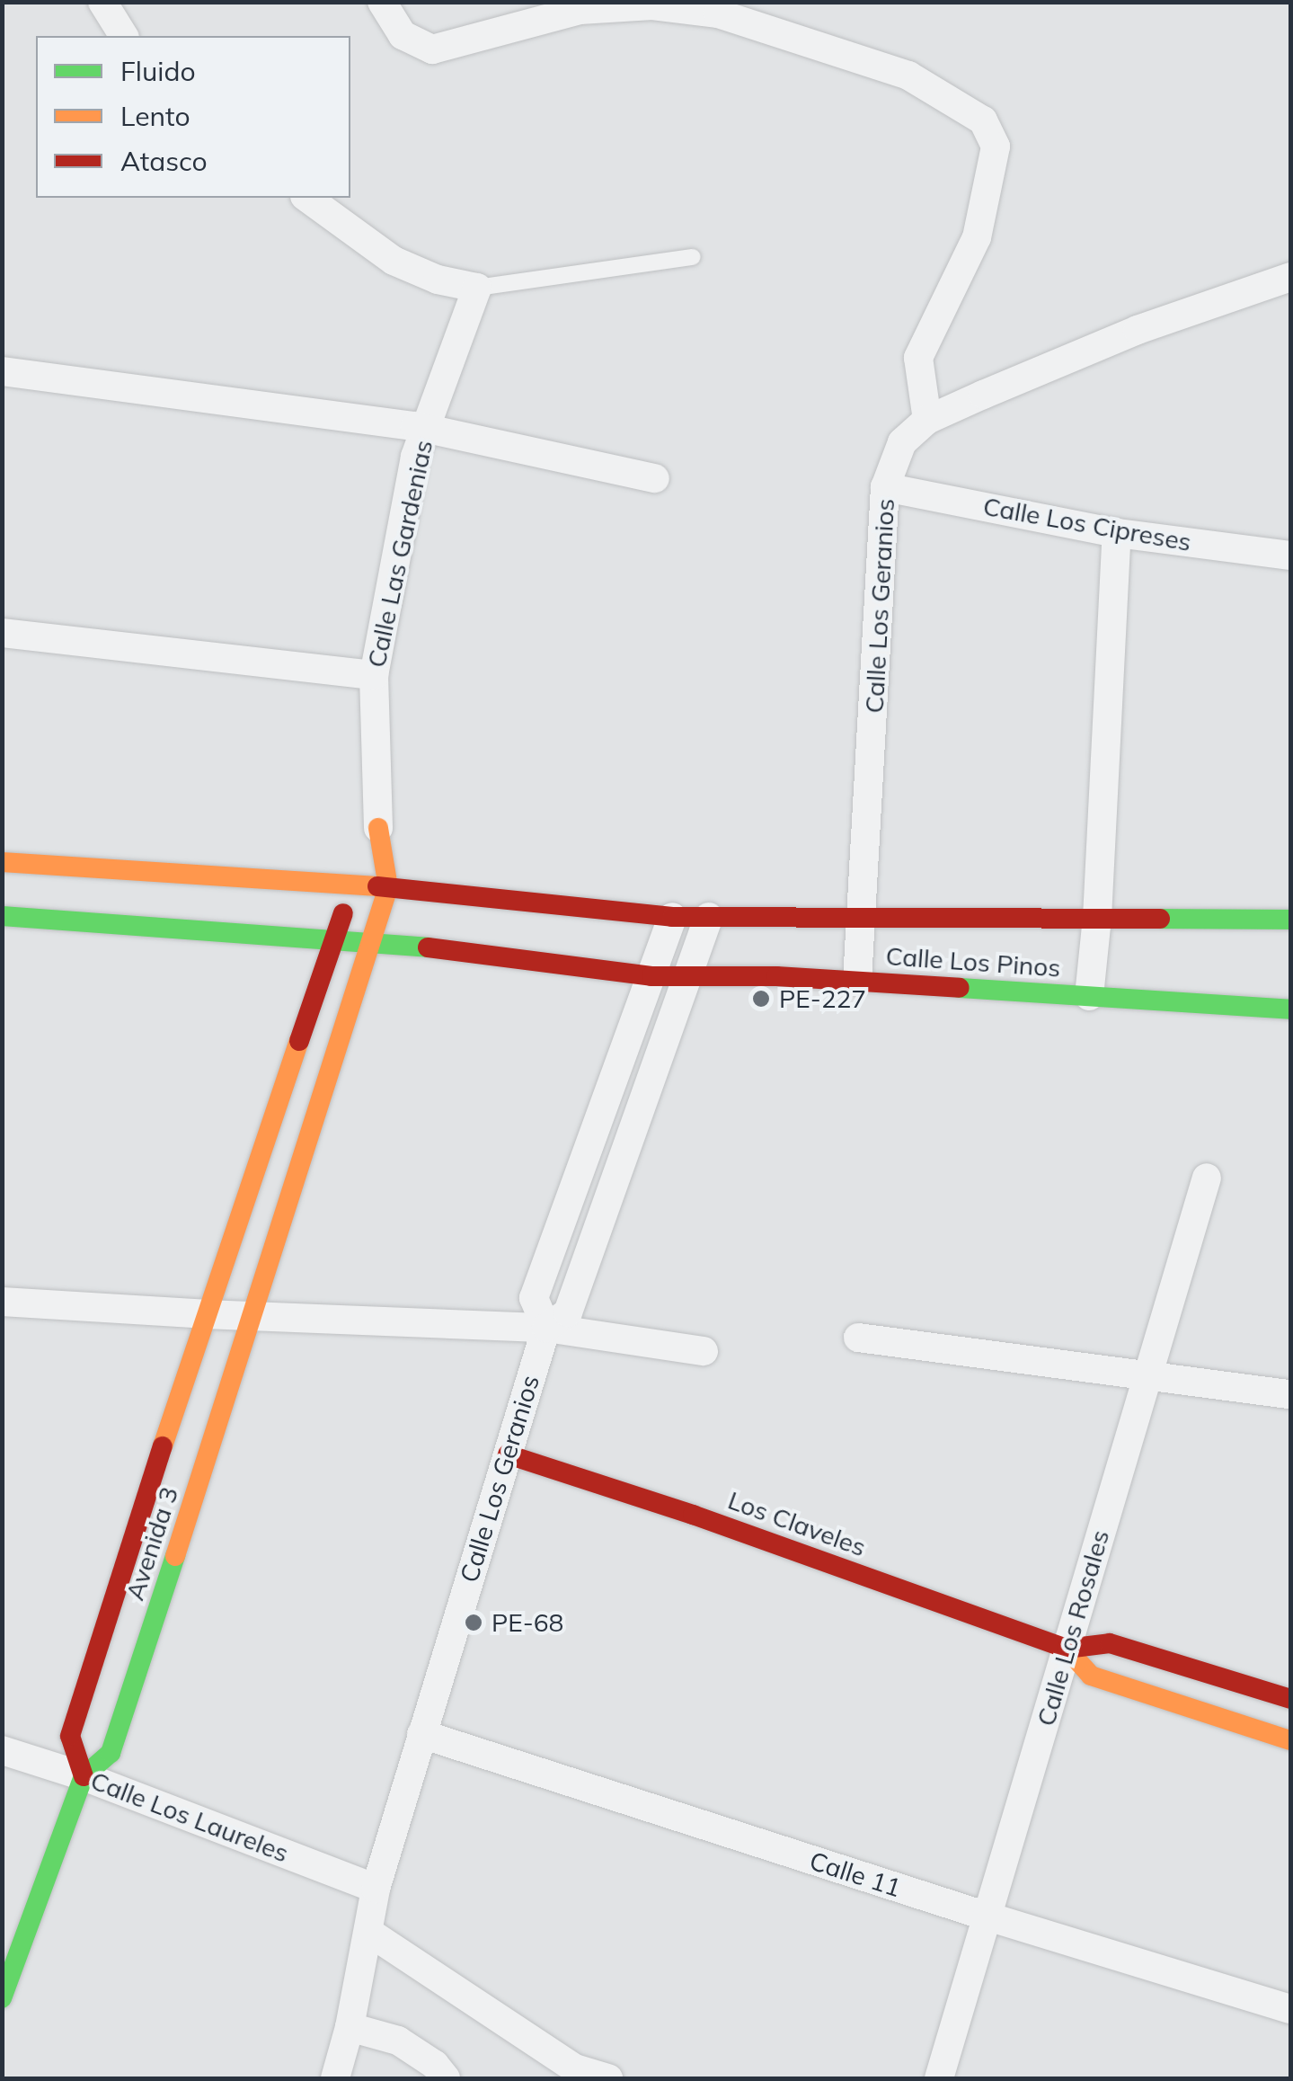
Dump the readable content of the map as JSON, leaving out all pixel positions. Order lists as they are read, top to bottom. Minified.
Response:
{"streets":{"street":["Calle Los Cipreses","Calle Las Gardenias","Calle Los Geranios","Calle Los Pinos","Los Claveles","Avenida 3","Calle Los Rosales","Calle Los Laureles","Calle 11"]},"crossings":[["Calle Los Cipreses","Calle Los Geranios"],["Calle Las Gardenias","Calle Los Pinos"],["Calle Las Gardenias","Avenida 3"],["Calle Los Geranios","Calle Los Pinos"],["Calle Los Geranios","Los Claveles"],["Calle Los Geranios","Calle Los Laureles"],["Calle Los Geranios","Calle 11"],["Los Claveles","Calle Los Rosales"],["Avenida 3","Calle Los Laureles"],["Calle Los Rosales","Calle 11"]],"places":["PE-227","PE-68"],"legend":["Fluido","Lento","Atasco"]}
